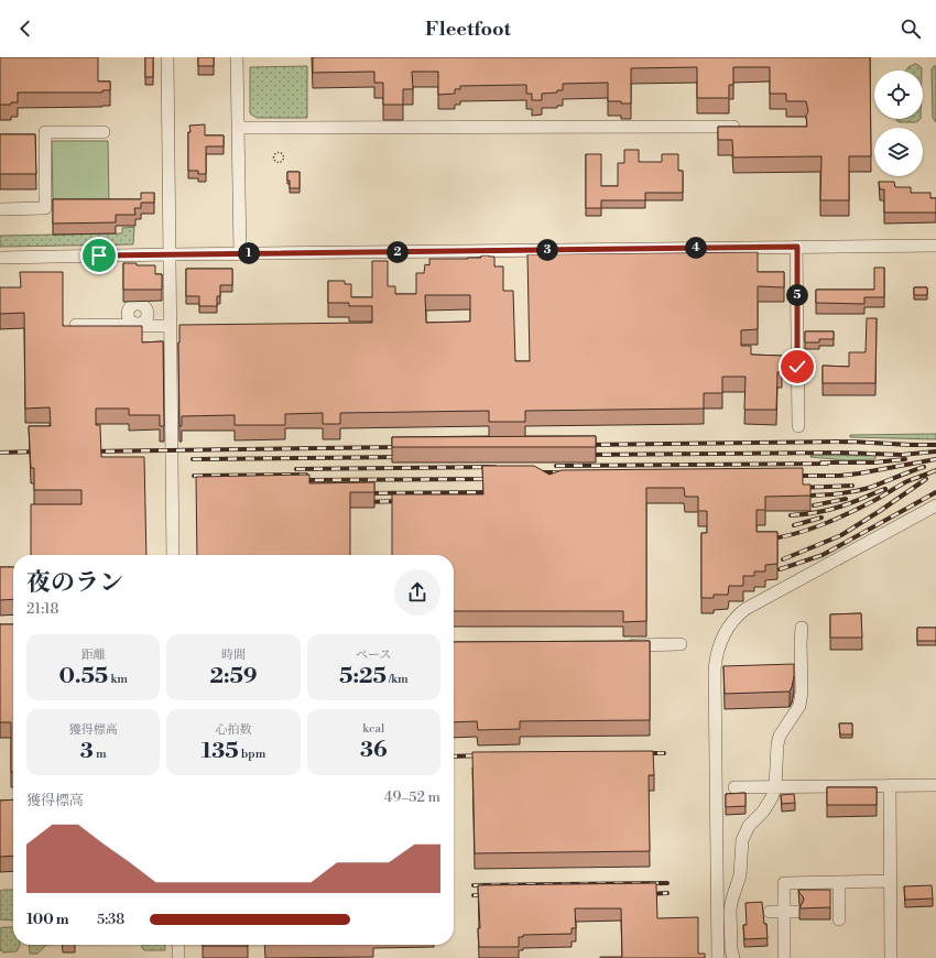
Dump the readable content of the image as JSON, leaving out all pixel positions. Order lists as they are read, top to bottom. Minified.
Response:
{"page":{"header":"Fleetfoot","pins":["4","3","2","1","5"],"heading":["夜のラン","21:18"],"stats":[["距離","0.55 km"],["時間","2:59"],["ペース","5:25 /km"],["獲得標高","3 m"],["心拍数","135 bpm"],["kcal","36"]],"chart":["獲得標高","49–52 m"],"list":[{"name":"100 m","note":"5:38"}]}}
